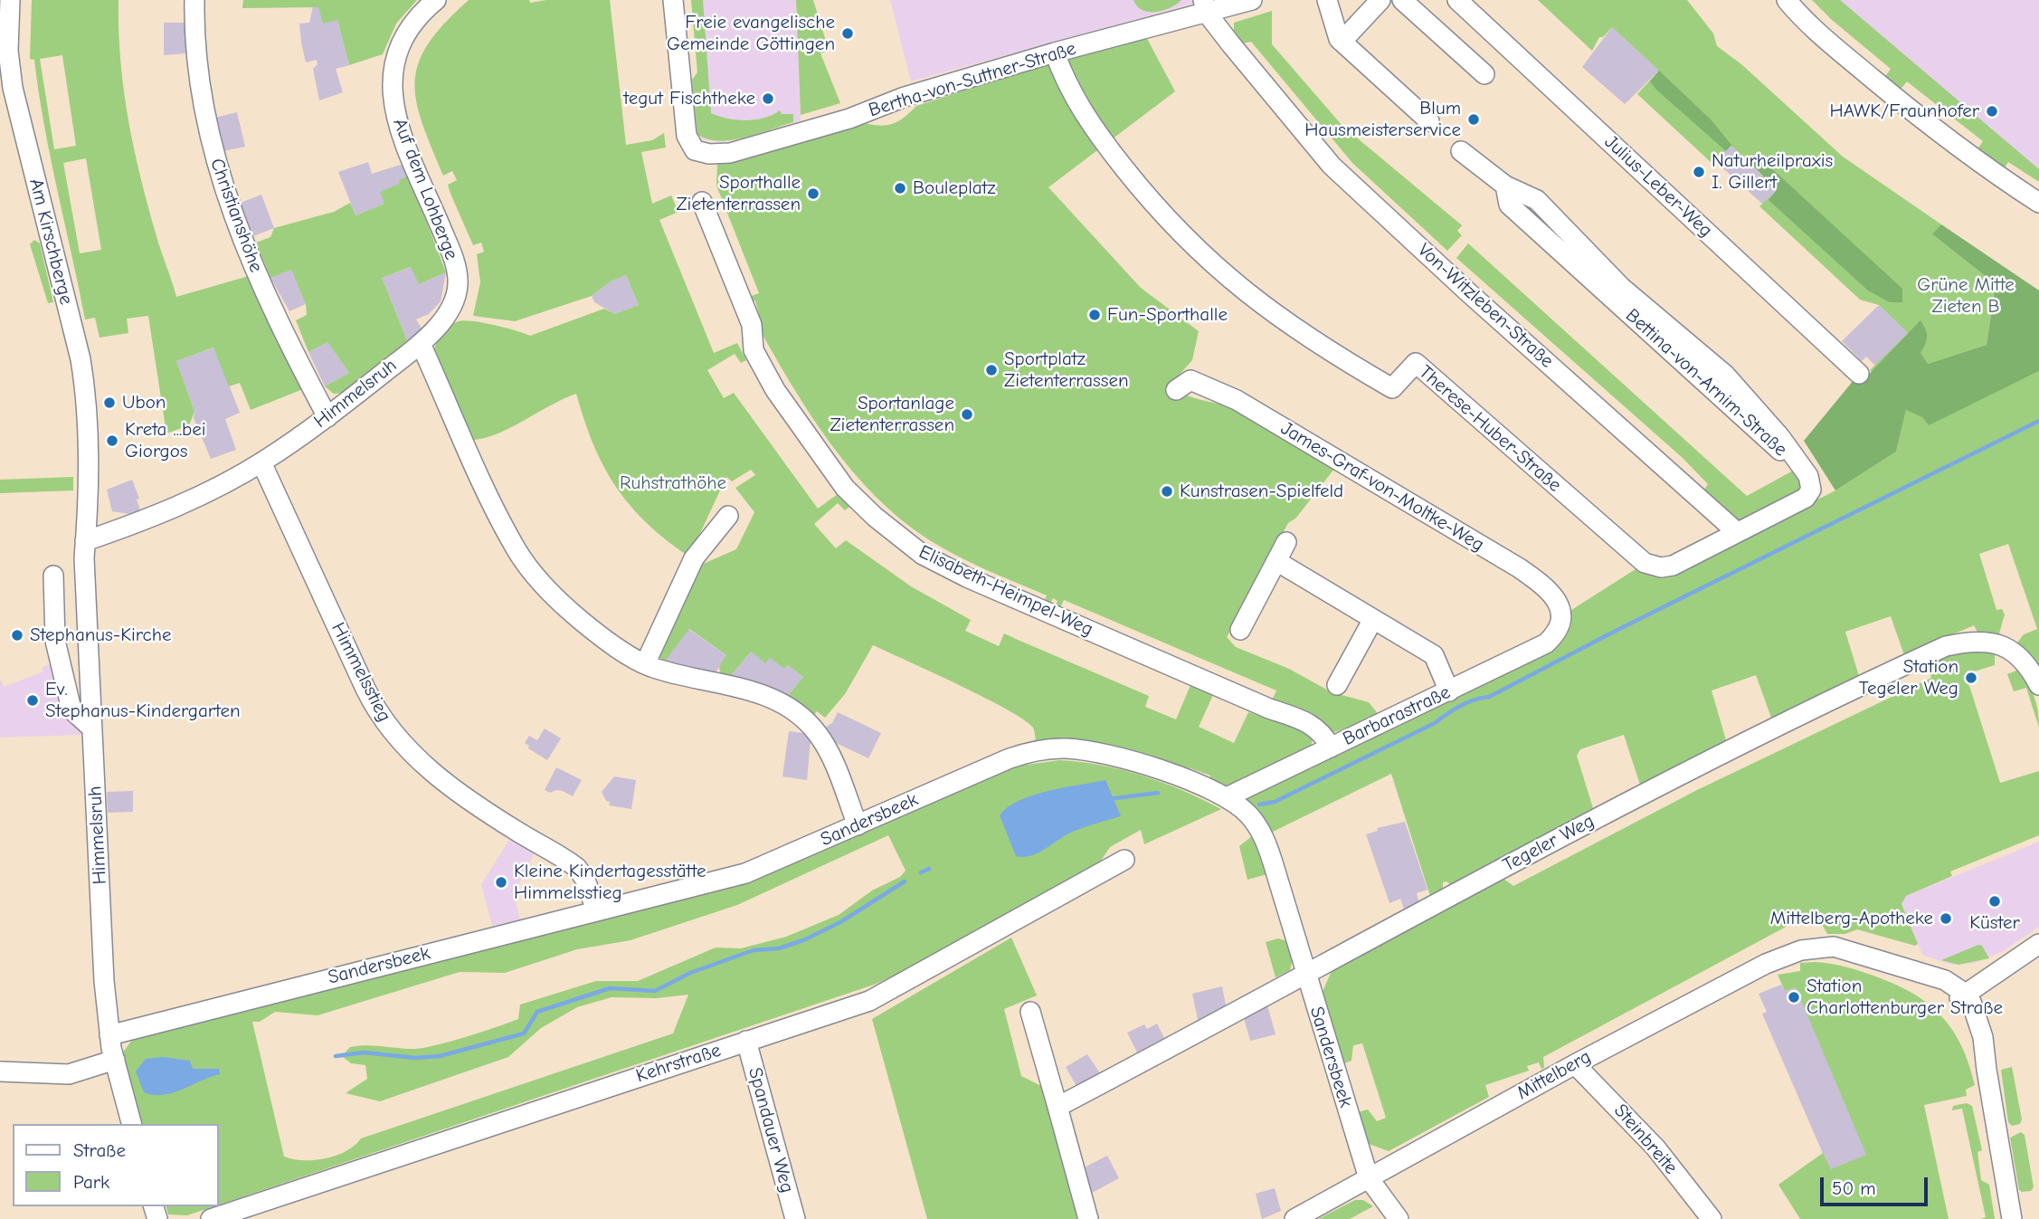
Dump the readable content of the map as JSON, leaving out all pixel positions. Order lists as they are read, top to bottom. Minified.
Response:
{"streets":{"street":["Bertha-von-Suttner-Straße","Julius-Leber-Weg","Auf dem Lohberge","Christianshöhe","Am Kirschberge","Von-Witzleben-Straße","Bettina-von-Arnim-Straße","Himmelsruh","Therese-Huber-Straße","James-Graf-von-Moltke-Weg","Elisabeth-Heimpel-Weg","Himmelsstieg","Barbarastraße","Sandersbeek","Tegeler Weg","Kehrstraße","Mittelberg","Spandauer Weg","Steinbreite"]},"crossings":[["Bertha-von-Suttner-Straße","Von-Witzleben-Straße"],["Bertha-von-Suttner-Straße","Therese-Huber-Straße"],["Auf dem Lohberge","Himmelsruh"],["Christianshöhe","Himmelsruh"],["Am Kirschberge","Himmelsruh"],["Von-Witzleben-Straße","Bettina-von-Arnim-Straße"],["Von-Witzleben-Straße","Therese-Huber-Straße"],["Bettina-von-Arnim-Straße","Therese-Huber-Straße"],["Himmelsruh","Himmelsstieg"],["Himmelsruh","Sandersbeek"],["James-Graf-von-Moltke-Weg","Barbarastraße"],["Elisabeth-Heimpel-Weg","Barbarastraße"],["Himmelsstieg","Sandersbeek"],["Barbarastraße","Sandersbeek"],["Sandersbeek","Tegeler Weg"],["Sandersbeek","Mittelberg"],["Kehrstraße","Spandauer Weg"],["Mittelberg","Steinbreite"]],"parks":["Grüne Mitte Zieten B","Ruhstrathöhe"],"places":["Freie evangelische Gemeinde Göttingen","tegut Fischtheke","HAWK/Fraunhofer","Blum Hausmeisterservice","Naturheilpraxis I. Gillert","Bouleplatz","Sporthalle Zietenterrassen","Fun-Sporthalle","Sportplatz Zietenterrassen","Ubon","Sportanlage Zietenterrassen","Kreta ...bei Giorgos","Kunstrasen-Spielfeld","Stephanus-Kirche","Station Tegeler Weg","Ev. Stephanus-Kindergarten","Kleine Kindertagesstätte Himmelsstieg","Küster","Mittelberg-Apotheke","Station Charlottenburger Straße"],"legend":["Straße","Park"],"scale_bar":"50 m"}
